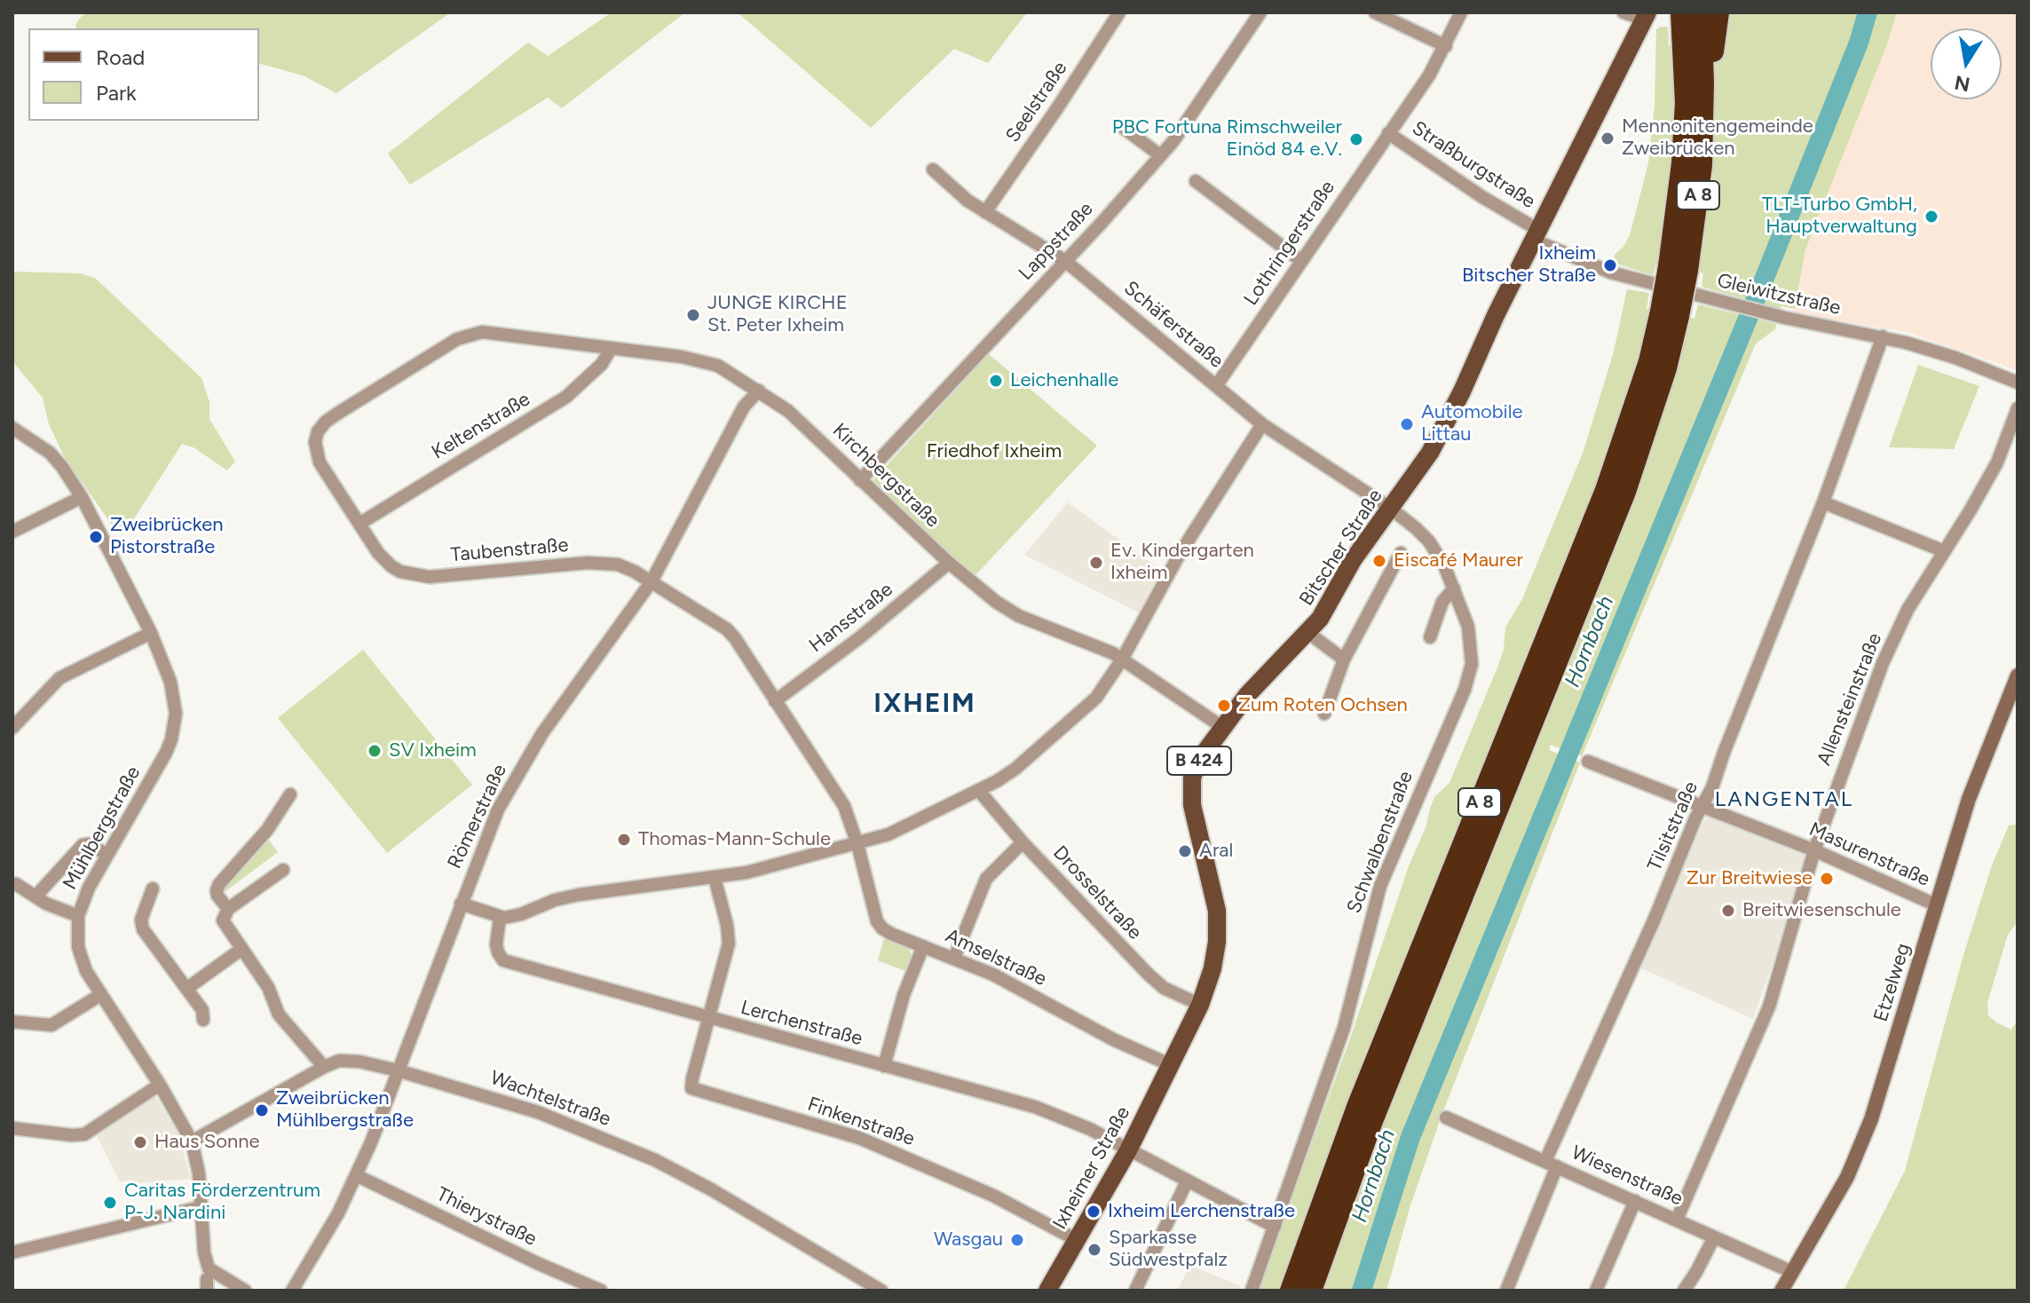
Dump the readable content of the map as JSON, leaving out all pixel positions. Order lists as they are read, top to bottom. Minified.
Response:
{"streets":{"highway":["A 8"],"main road":["Bitscher Straße","B 424","Ixheimer Straße"],"street":["Seelstraße","Straßburgstraße","Lappstraße","Lothringerstraße","Gleiwitzstraße","Schäferstraße","Keltenstraße","Kirchbergstraße","Taubenstraße","Hansstraße","Allensteinstraße","Römerstraße","Tilsitstraße","Mühlbergstraße","Schwalbenstraße","Masurenstraße","Drosselstraße","Amselstraße","Etzelweg","Lerchenstraße","Wachtelstraße","Finkenstraße","Wiesenstraße","Thierystraße"]},"crossings":[["Seelstraße","Schäferstraße"],["Straßburgstraße","Lothringerstraße"],["Straßburgstraße","Gleiwitzstraße"],["Straßburgstraße","Bitscher Straße"],["Lappstraße","Schäferstraße"],["Lappstraße","Kirchbergstraße"],["Lothringerstraße","Schäferstraße"],["Gleiwitzstraße","Bitscher Straße"],["Gleiwitzstraße","Tilsitstraße"],["Schäferstraße","Bitscher Straße"],["Schäferstraße","Schwalbenstraße"],["Keltenstraße","Kirchbergstraße"],["Keltenstraße","Taubenstraße"],["Kirchbergstraße","Bitscher Straße"],["Kirchbergstraße","Taubenstraße"],["Kirchbergstraße","Hansstraße"],["Kirchbergstraße","Römerstraße"],["Bitscher Straße","Schwalbenstraße"],["Bitscher Straße","Drosselstraße"],["Bitscher Straße","Amselstraße"],["Bitscher Straße","Ixheimer Straße"],["Taubenstraße","Hansstraße"],["Taubenstraße","Römerstraße"],["Taubenstraße","Amselstraße"],["Allensteinstraße","Masurenstraße"],["Allensteinstraße","Wiesenstraße"],["Römerstraße","Wachtelstraße"],["Römerstraße","Thierystraße"],["Tilsitstraße","Masurenstraße"],["Tilsitstraße","Wiesenstraße"],["Mühlbergstraße","Wachtelstraße"],["Schwalbenstraße","Lerchenstraße"],["Masurenstraße","Etzelweg"],["Amselstraße","Ixheimer Straße"],["Etzelweg","Wiesenstraße"],["Lerchenstraße","Finkenstraße"],["Lerchenstraße","Ixheimer Straße"],["Finkenstraße","Ixheimer Straße"]],"districts":["IXHEIM","LANGENTAL"],"water":["Hornbach"],"parks":["Friedhof Ixheim"],"places":["Mennonitengemeinde Zweibrücken","PBC Fortuna Rimschweiler Einöd 84 e.V.","TLT-Turbo GmbH, Hauptverwaltung","Ixheim Bitscher Straße","JUNGE KIRCHE St. Peter Ixheim","Leichenhalle","Automobile Littau","Zweibrücken Pistorstraße","Eiscafé Maurer","Ev. Kindergarten Ixheim","Zum Roten Ochsen","SV Ixheim","Thomas-Mann-Schule","Aral","Zur Breitwiese","Breitwiesenschule","Zweibrücken Mühlbergstraße","Haus Sonne","Caritas Förderzentrum P-J. Nardini","Ixheim Lerchenstraße","Wasgau","Sparkasse Südwestpfalz"],"legend":["Road","Park"],"north":"bottom"}
